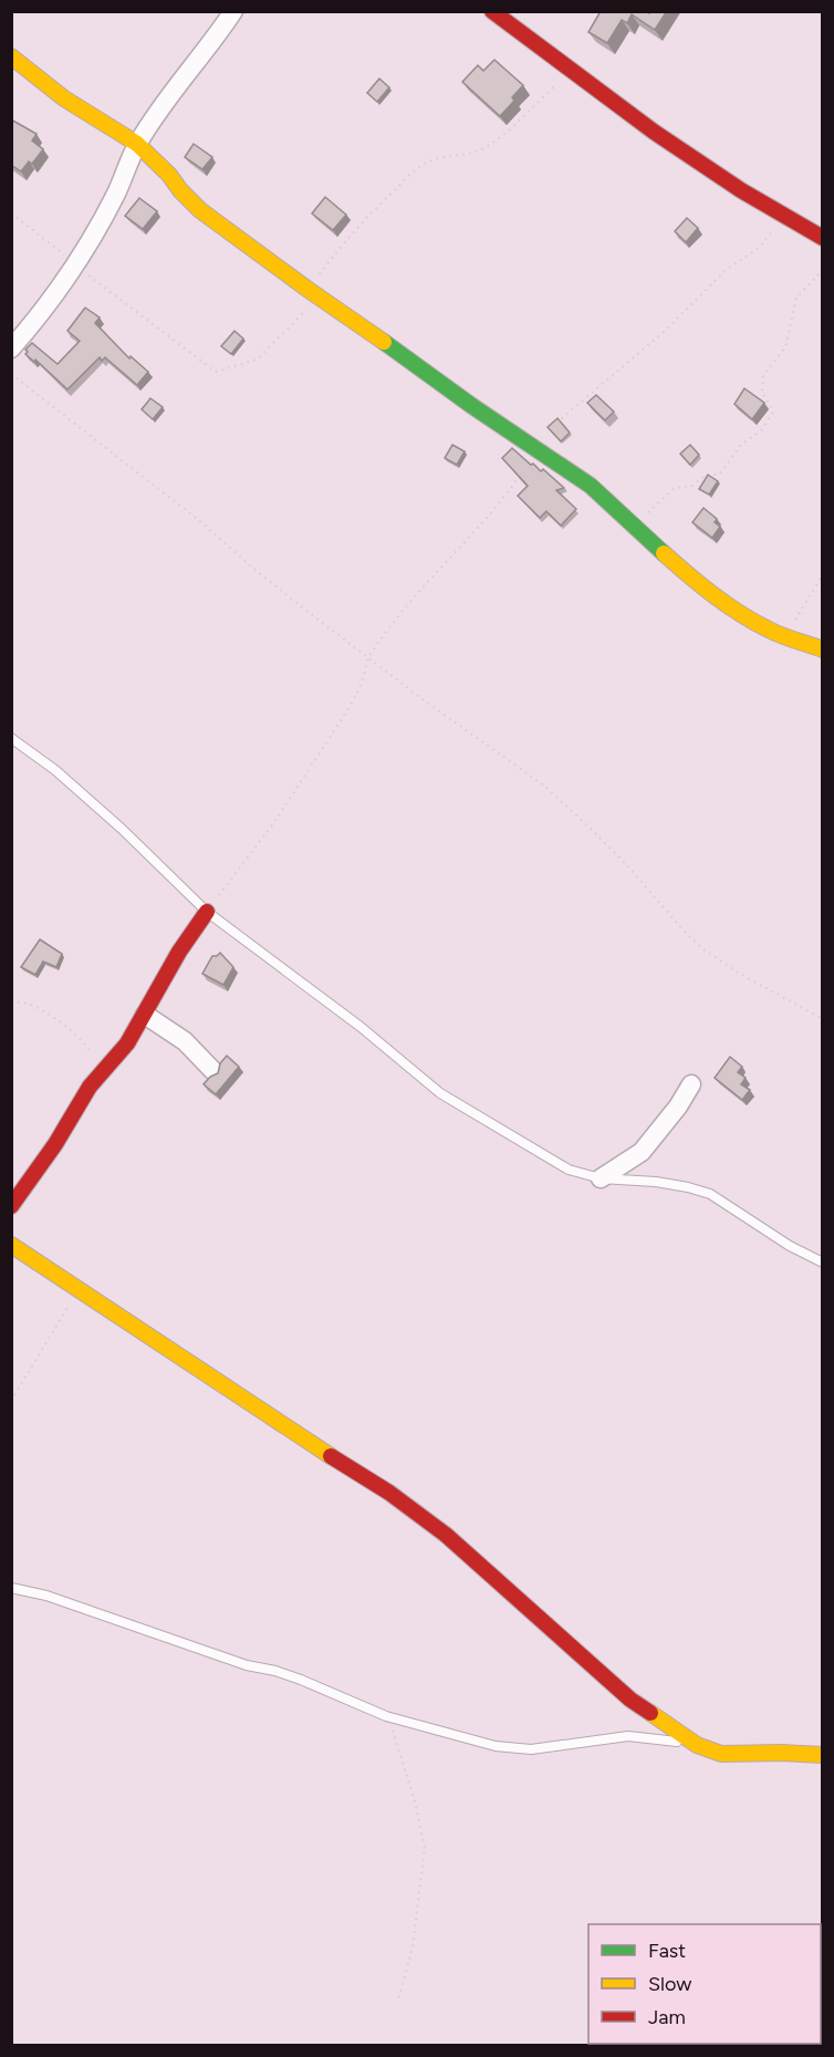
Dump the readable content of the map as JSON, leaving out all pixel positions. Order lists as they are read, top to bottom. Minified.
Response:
{"legend":["Fast","Slow","Jam"]}
